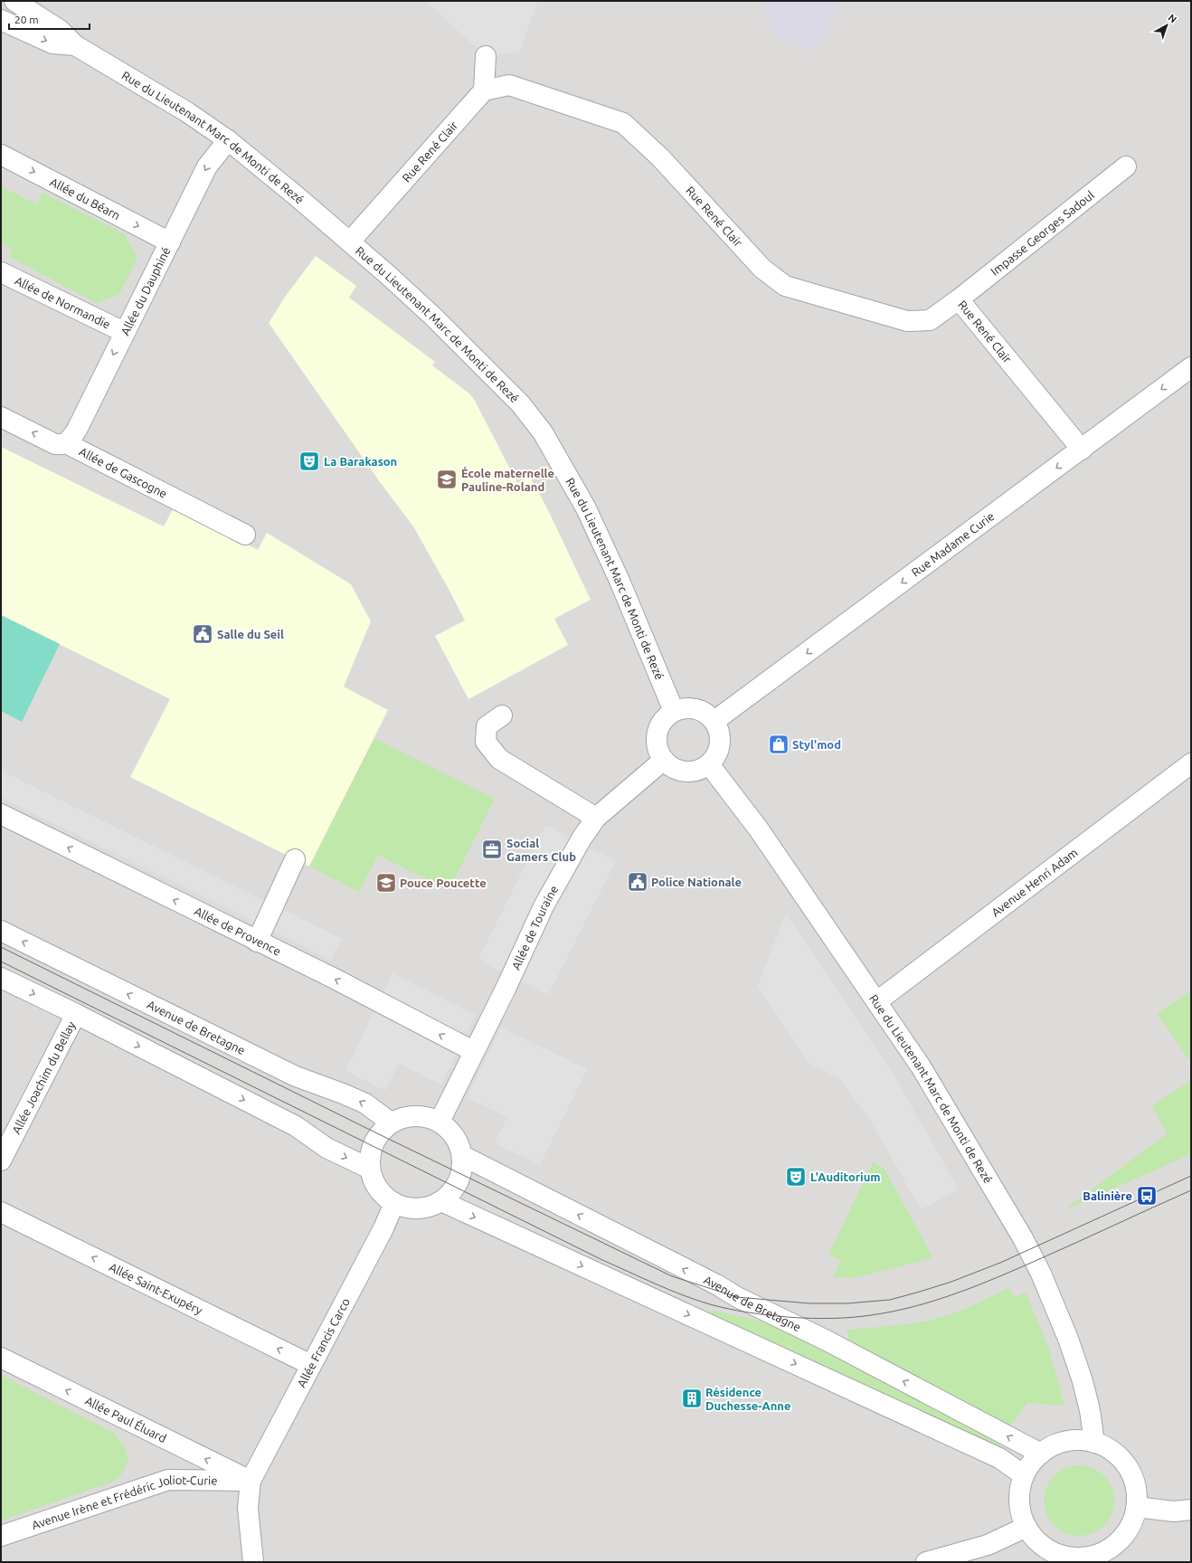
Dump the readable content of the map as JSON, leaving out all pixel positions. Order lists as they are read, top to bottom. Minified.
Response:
{"streets":{"street":["Rue du Lieutenant Marc de Monti de Rezé","Rue René Clair","Allée du Béarn","Impasse Georges Sadoul","Allée du Dauphiné","Allée de Normandie","Allée de Gascogne","Rue Madame Curie","Avenue Henri Adam","Allée de Touraine","Allée de Provence","Avenue de Bretagne","Allée Joachim du Bellay","Allée Saint-Exupéry","Allée Francis Carco","Allée Paul Éluard","Avenue Irène et Frédéric Joliot-Curie"]},"crossings":[["Rue du Lieutenant Marc de Monti de Rezé","Rue René Clair"],["Rue du Lieutenant Marc de Monti de Rezé","Allée du Dauphiné"],["Rue du Lieutenant Marc de Monti de Rezé","Rue Madame Curie"],["Rue du Lieutenant Marc de Monti de Rezé","Avenue Henri Adam"],["Rue du Lieutenant Marc de Monti de Rezé","Allée de Touraine"],["Rue du Lieutenant Marc de Monti de Rezé","Avenue de Bretagne"],["Rue René Clair","Impasse Georges Sadoul"],["Rue René Clair","Rue Madame Curie"],["Allée du Béarn","Allée du Dauphiné"],["Allée du Dauphiné","Allée de Normandie"],["Allée du Dauphiné","Allée de Gascogne"],["Rue Madame Curie","Allée de Touraine"],["Allée de Touraine","Allée de Provence"],["Allée de Touraine","Avenue de Bretagne"],["Allée de Touraine","Allée Francis Carco"],["Avenue de Bretagne","Allée Francis Carco"],["Allée Saint-Exupéry","Allée Francis Carco"],["Allée Francis Carco","Allée Paul Éluard"],["Allée Francis Carco","Avenue Irène et Frédéric Joliot-Curie"],["Allée Paul Éluard","Avenue Irène et Frédéric Joliot-Curie"]],"one_way":["Allée du Béarn","Allée du Dauphiné","Rue Madame Curie","Allée Saint-Exupéry","Allée Paul Éluard"],"places":{"theatre":["La Barakason","L'Auditorium"],"school or university":["École maternelle Pauline-Roland","Pouce Poucette"],"public building":["Salle du Seil","Police Nationale"],"shop":["Styl'mod"],"office":["Social Gamers Club"],"bus stop":["Balinière"],"building":["Résidence Duchesse-Anne"]},"scale_bar":"20 m","north":"top right"}
